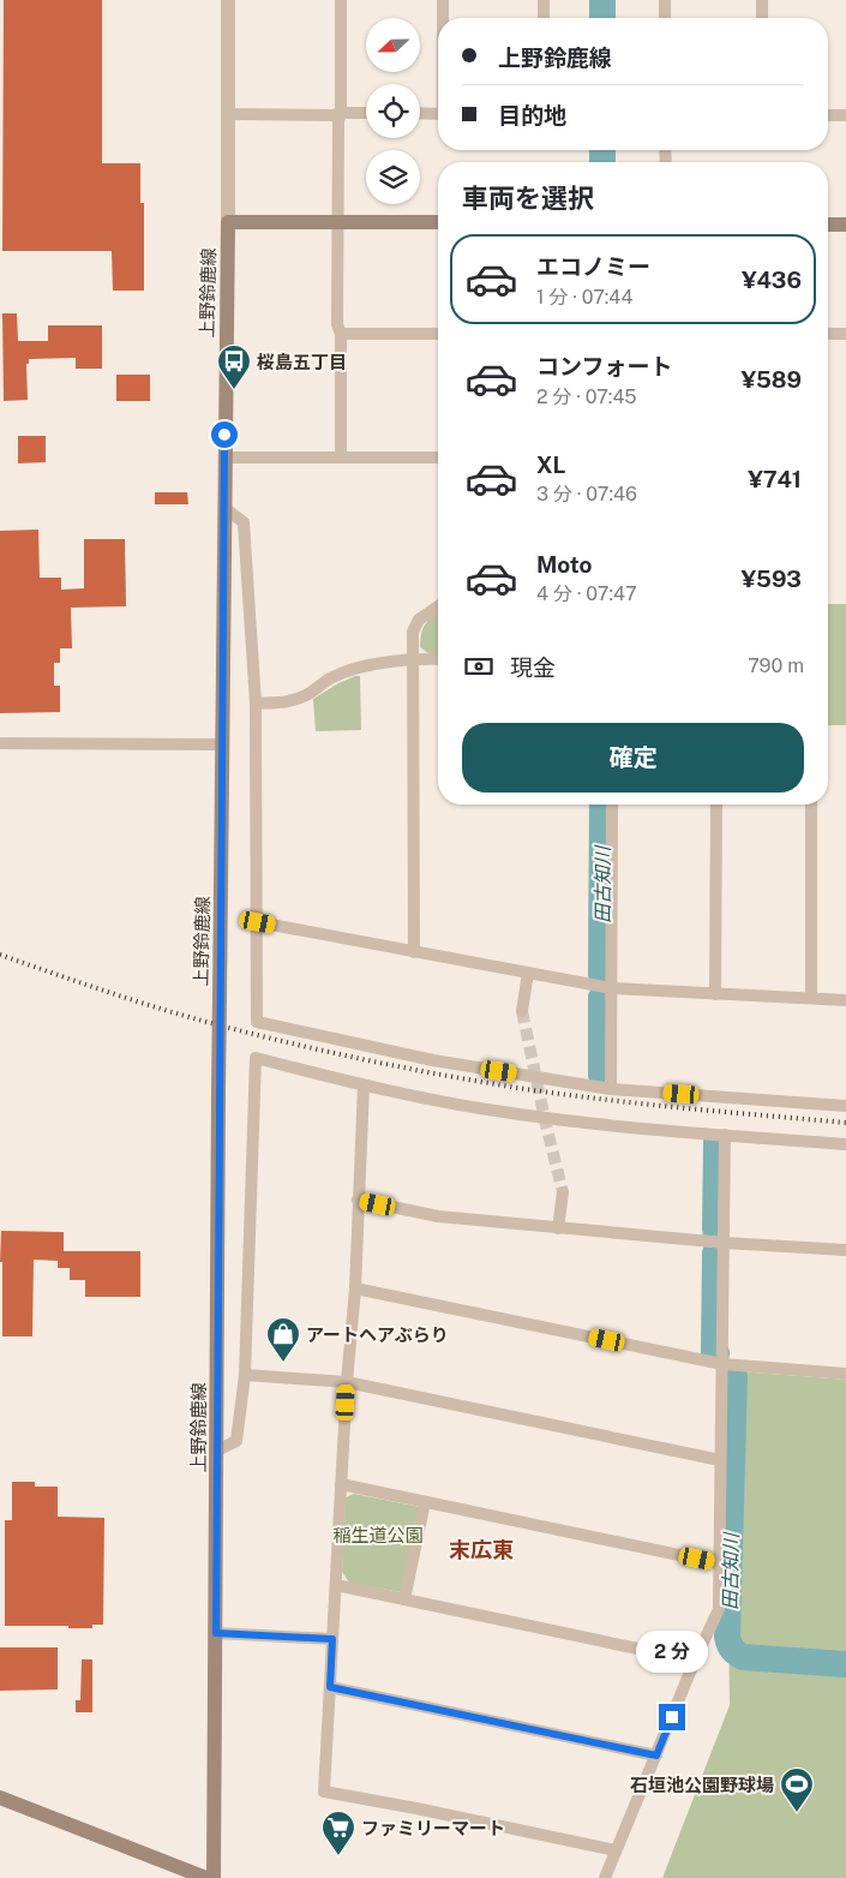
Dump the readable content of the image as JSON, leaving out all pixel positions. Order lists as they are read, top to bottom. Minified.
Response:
{"streets":{"main road":["上野鈴鹿線"]},"districts":["末広東"],"water":["田古知川"],"parks":["稲生道公園"],"places":{"bus stop":["桜島五丁目"],"shop":["アートヘアぶらり"],"sports":["石垣池公園野球場"],"supermarket":["ファミリーマート"]},"north":"left","page":{"banner":["上野鈴鹿線","目的地"],"heading":"車両を選択","list":[{"name":"エコノミー","note":"1 分 · 07:44","value":"¥436"},{"name":"コンフォート","note":"2 分 · 07:45","value":"¥589"},{"name":"XL","note":"3 分 · 07:46","value":"¥741"},{"name":"Moto","note":"4 分 · 07:47","value":"¥593"}],"pay":["現金","790 m"],"buttons":"確定","bubble":"2 分"}}
